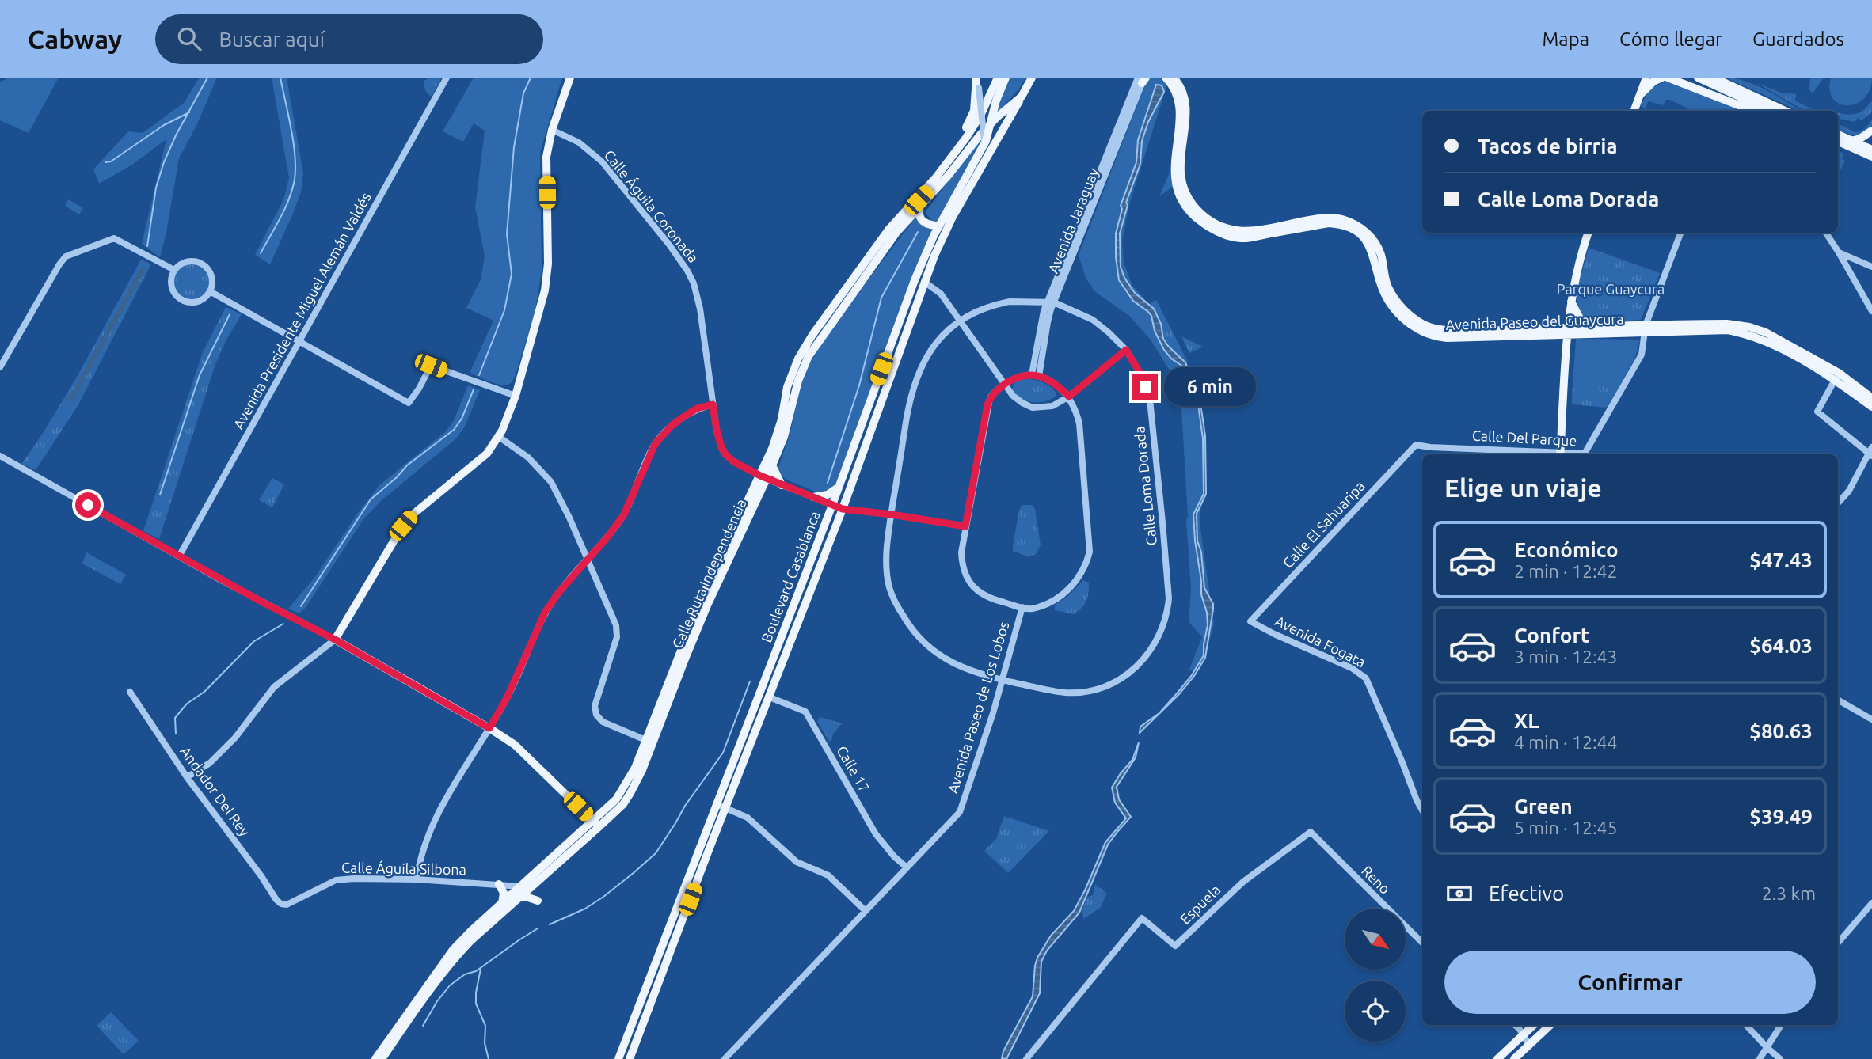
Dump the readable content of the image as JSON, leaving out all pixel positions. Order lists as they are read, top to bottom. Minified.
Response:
{"streets":{"main road":["Avenida Paseo del Guaycura","Calle Ruta Independencia","Boulevard Casablanca"],"street":["Calle Águila Coronada","Avenida Jaraguay","Avenida Presidente Miguel Alemán Valdés","Calle Del Parque","Calle Loma Dorada","Calle El Sahuaripa","Avenida Fogata","Avenida Paseo de Los Lobos","Calle 17","Andador Del Rey","Calle Águila Silbona","Reno","Espuela"]},"crossings":[["Calle Águila Coronada","Calle Loma Dorada"],["Calle Águila Coronada","Calle Ruta Independencia"],["Calle Águila Coronada","Boulevard Casablanca"],["Avenida Jaraguay","Calle Loma Dorada"],["Avenida Paseo del Guaycura","Calle Del Parque"],["Calle Del Parque","Calle El Sahuaripa"],["Calle Loma Dorada","Avenida Paseo de Los Lobos"],["Calle El Sahuaripa","Avenida Fogata"],["Calle Ruta Independencia","Boulevard Casablanca"],["Calle Ruta Independencia","Calle Águila Silbona"],["Boulevard Casablanca","Calle 17"],["Avenida Paseo de Los Lobos","Calle 17"],["Andador Del Rey","Calle Águila Silbona"],["Reno","Espuela"]],"parks":["Parque Guaycura"],"north":"bottom right","page":{"header":"Cabway","search":"Buscar aquí","nav":["Mapa","Cómo llegar","Guardados"],"banner":["Tacos de birria","Calle Loma Dorada"],"bubble":"6 min","heading":"Elige un viaje","list":[{"name":"Económico","note":"2 min · 12:42","value":"$47.43"},{"name":"Confort","note":"3 min · 12:43","value":"$64.03"},{"name":"XL","note":"4 min · 12:44","value":"$80.63"},{"name":"Green","note":"5 min · 12:45","value":"$39.49"}],"pay":["Efectivo","2.3 km"],"buttons":"Confirmar"}}
